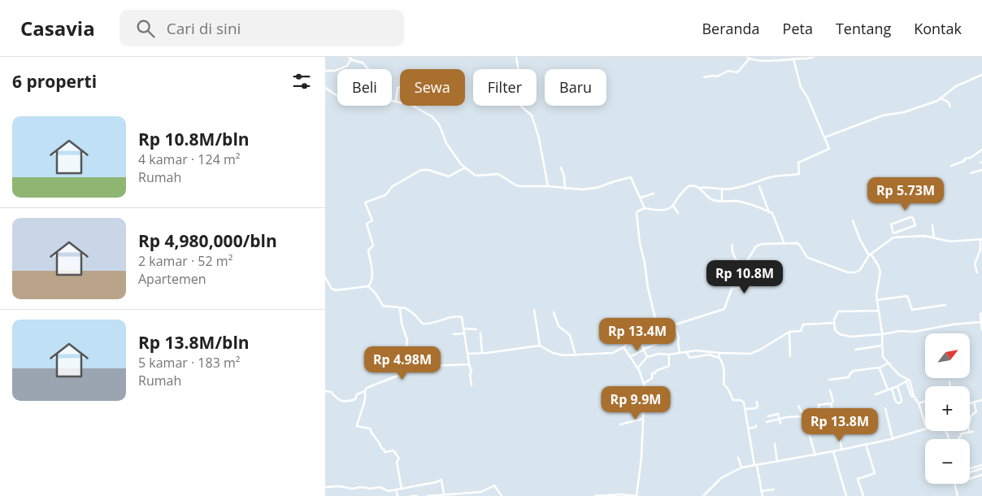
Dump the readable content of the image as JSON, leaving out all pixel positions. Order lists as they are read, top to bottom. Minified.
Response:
{"north":"top right","page":{"header":"Casavia","search":"Cari di sini","nav":["Beranda","Peta","Tentang","Kontak"],"heading":"6 properti","chip":["Beli","Sewa","Filter","Baru"],"list":[{"name":"Rp 10.8M/bln","note":"4 kamar · 124 m² · Rumah"},{"name":"Rp 4,980,000/bln","note":"2 kamar · 52 m² · Apartemen"},{"name":"Rp 13.8M/bln","note":"5 kamar · 183 m² · Rumah"}],"price":["Rp 5.73M","Rp 10.8M","Rp 13.4M","Rp 4.98M","Rp 9.9M","Rp 13.8M"],"map_buttons":["+","−"]}}
